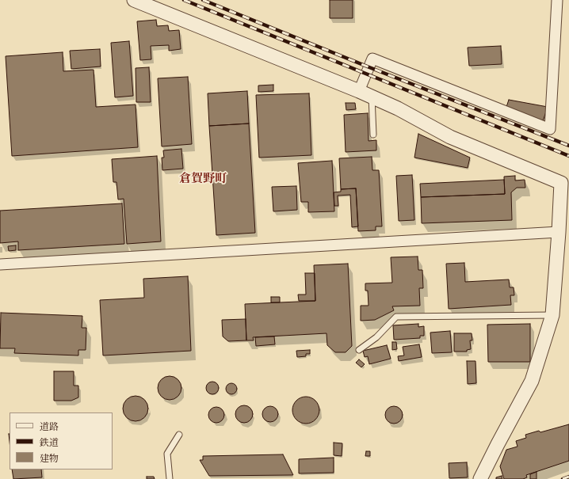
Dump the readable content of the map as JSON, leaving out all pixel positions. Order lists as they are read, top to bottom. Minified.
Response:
{"districts":["倉賀野町"],"legend":["道路","鉄道","建物"]}
